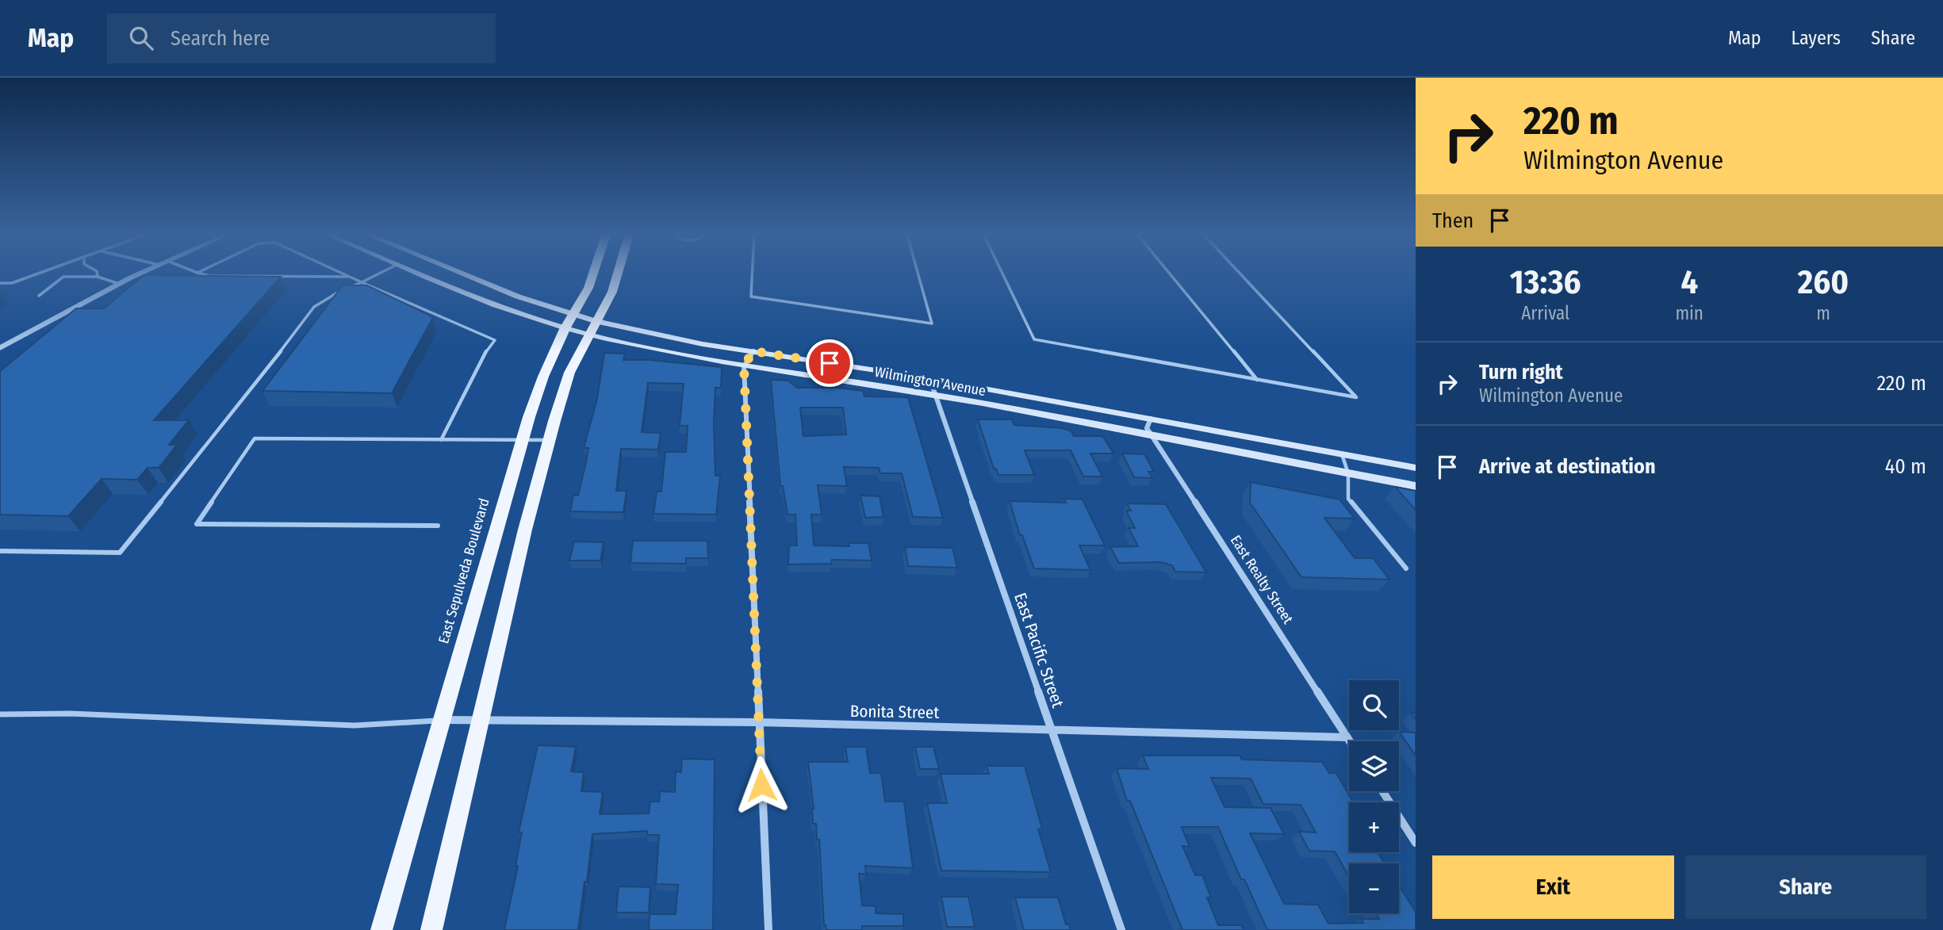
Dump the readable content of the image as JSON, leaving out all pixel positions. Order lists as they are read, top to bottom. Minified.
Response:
{"streets":{"main road":["Wilmington Avenue","East Sepulveda Boulevard"],"street":["East Realty Street","East Pacific Street","Bonita Street"]},"crossings":[["Wilmington Avenue","East Sepulveda Boulevard"],["Wilmington Avenue","East Realty Street"],["Wilmington Avenue","East Pacific Street"],["East Sepulveda Boulevard","Bonita Street"],["East Realty Street","Bonita Street"],["East Pacific Street","Bonita Street"]],"page":{"header":"Map","search":"Search here","nav":["Map","Layers","Share"],"turn":["220 m","Wilmington Avenue"],"then":"Then","eta":["13:36","Arrival","4","min","260","m"],"list":[{"name":"Turn right","note":"Wilmington Avenue","value":"220 m"},{"name":"Arrive at destination","value":"40 m"}],"map_buttons":["+","−"],"buttons":["Exit","Share"]}}
